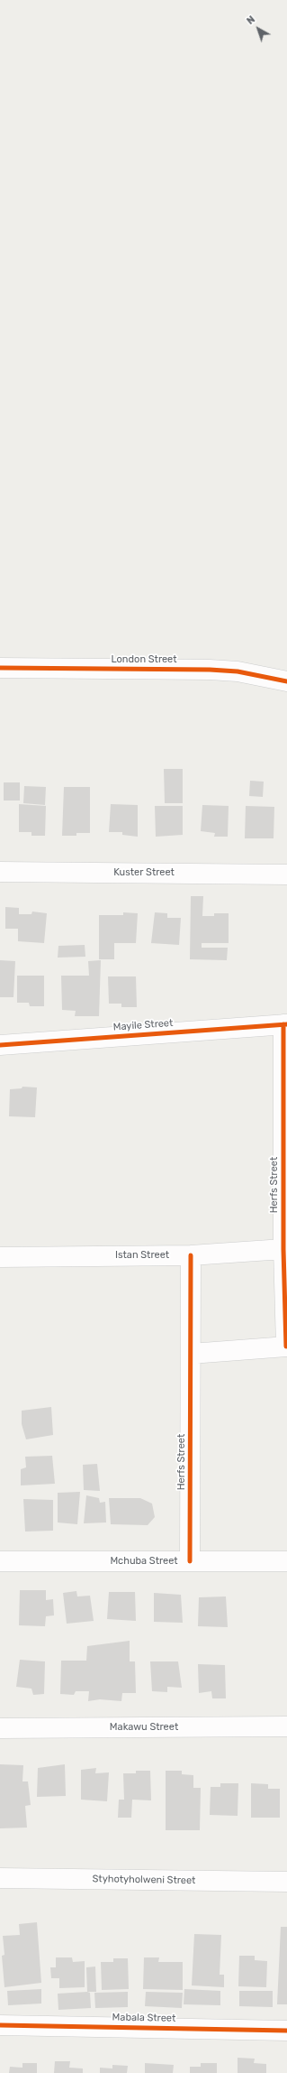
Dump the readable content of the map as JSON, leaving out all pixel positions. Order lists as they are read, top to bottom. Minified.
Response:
{"streets":{"street":["London Street","Kuster Street","Mayile Street","Herfs Street","Istan Street","Mchuba Street","Makawu Street","Styhotyholweni Street","Mabala Street"]},"crossings":[["Mayile Street","Herfs Street"],["Herfs Street","Istan Street"],["Herfs Street","Mchuba Street"]],"north":"top left"}
